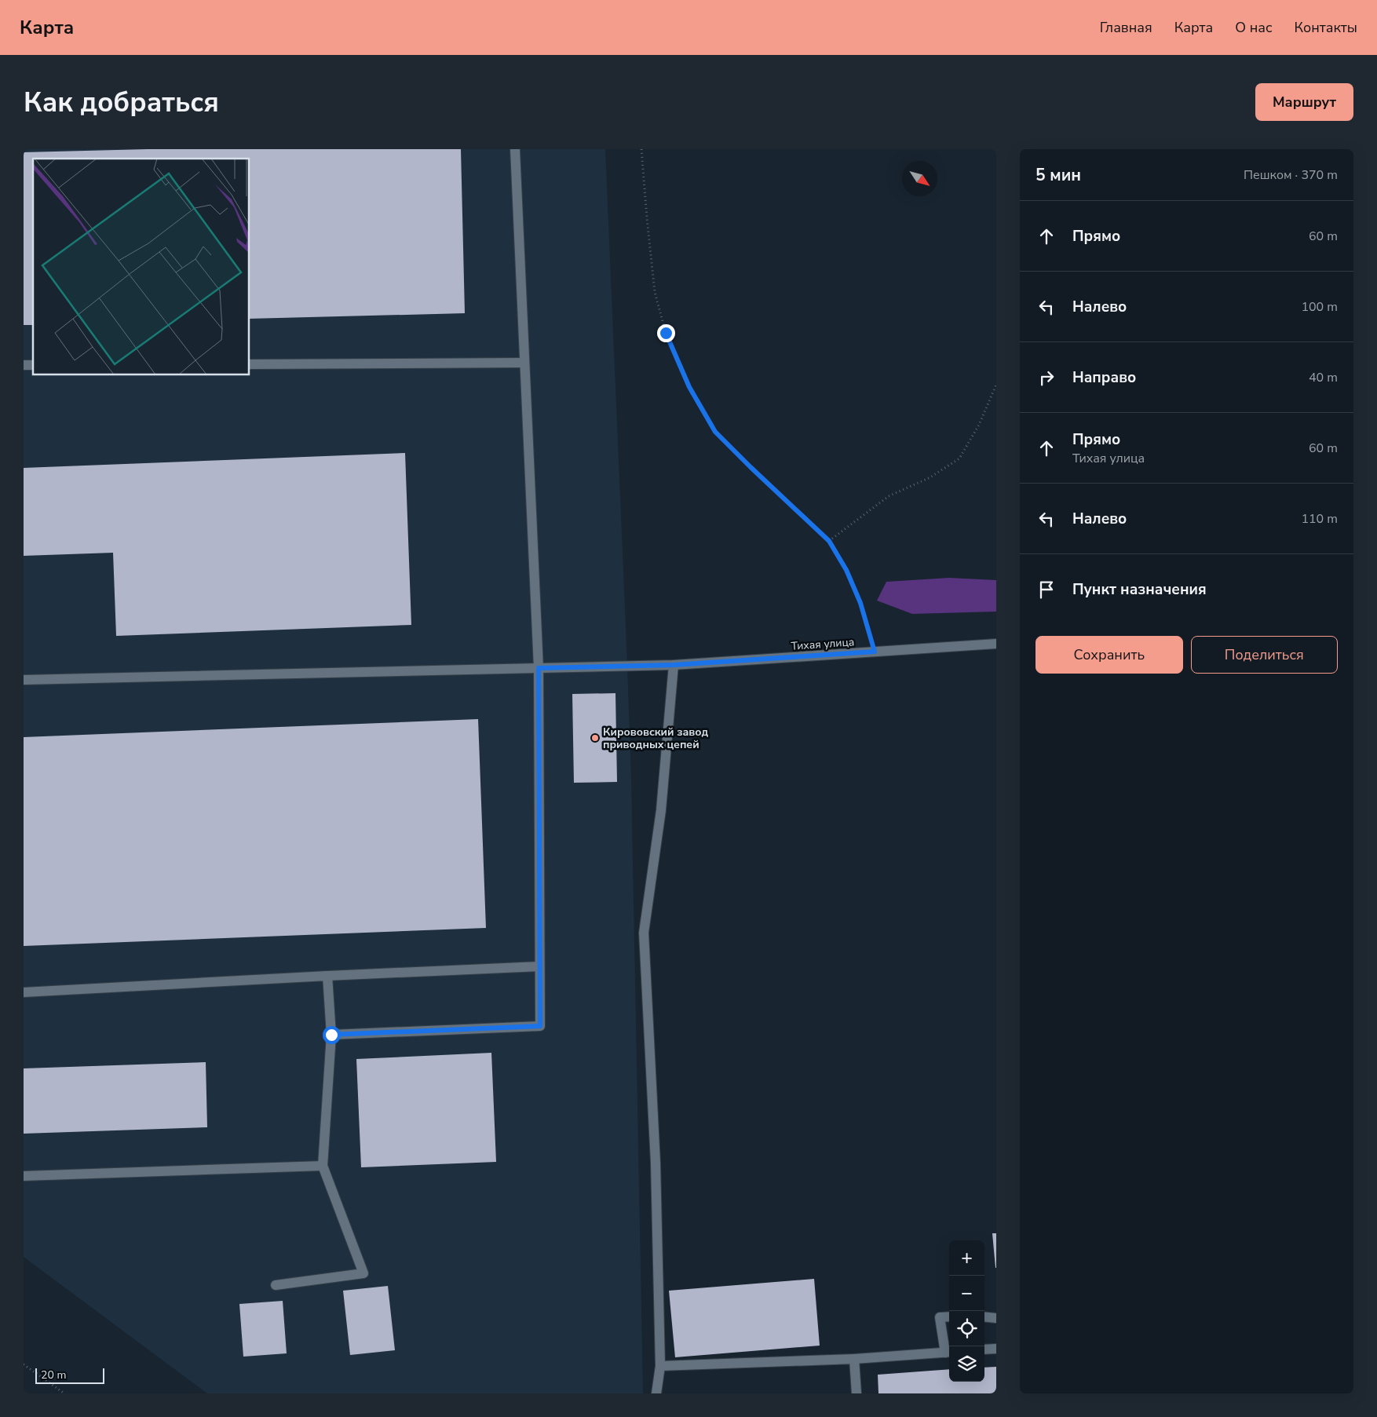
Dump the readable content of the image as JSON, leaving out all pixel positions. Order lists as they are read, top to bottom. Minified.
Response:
{"streets":{"street":["Тихая улица"]},"places":["Кирововский завод приводных цепей"],"scale_bar":"20 m","north":"bottom right","page":{"header":"Карта","nav":["Главная","Карта","О нас","Контакты"],"buttons":["Маршрут",["Сохранить","Поделиться"]],"title":"Как добраться","heading":["5 мин","Пешком · 370 m"],"list":[["Прямо","60 m"],["Налево","100 m"],["Направо","40 m"],["Прямо","Тихая улица","60 m"],["Налево","110 m"],"Пункт назначения"],"map_buttons":["+","−"],"scale":"20 m"}}
